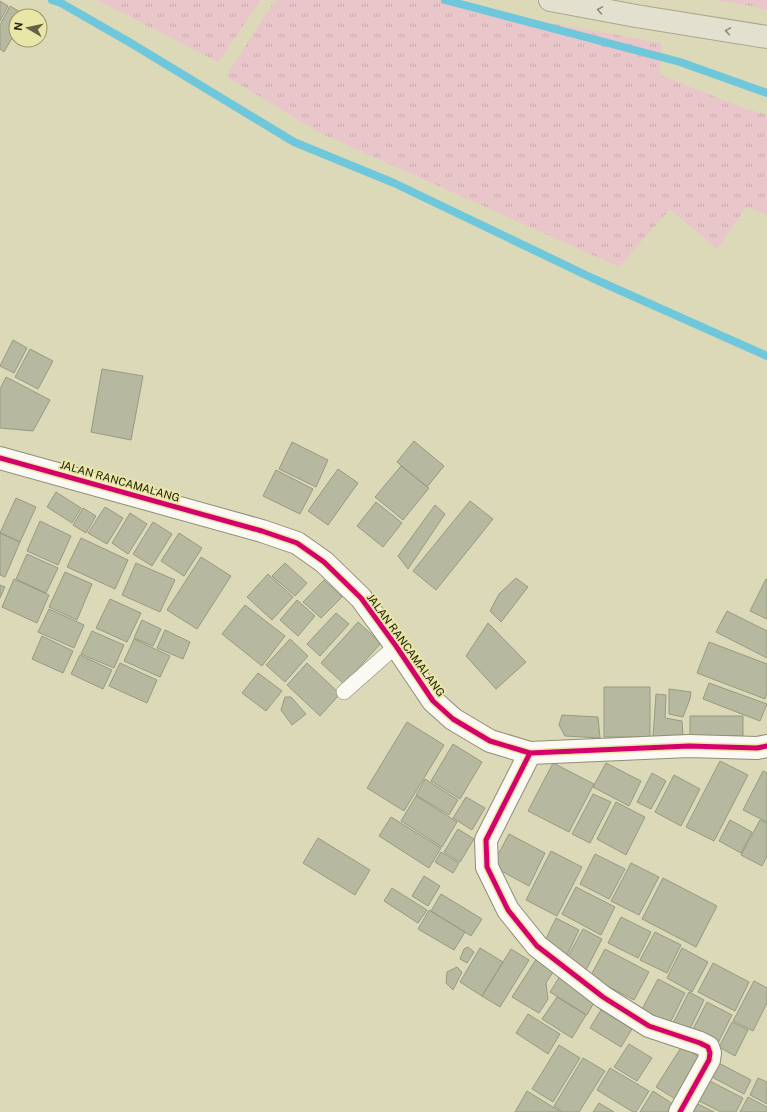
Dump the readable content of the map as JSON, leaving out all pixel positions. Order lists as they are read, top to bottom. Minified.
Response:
{"streets":{"street":["JALAN RANCAMALANG"]},"north":"left"}
